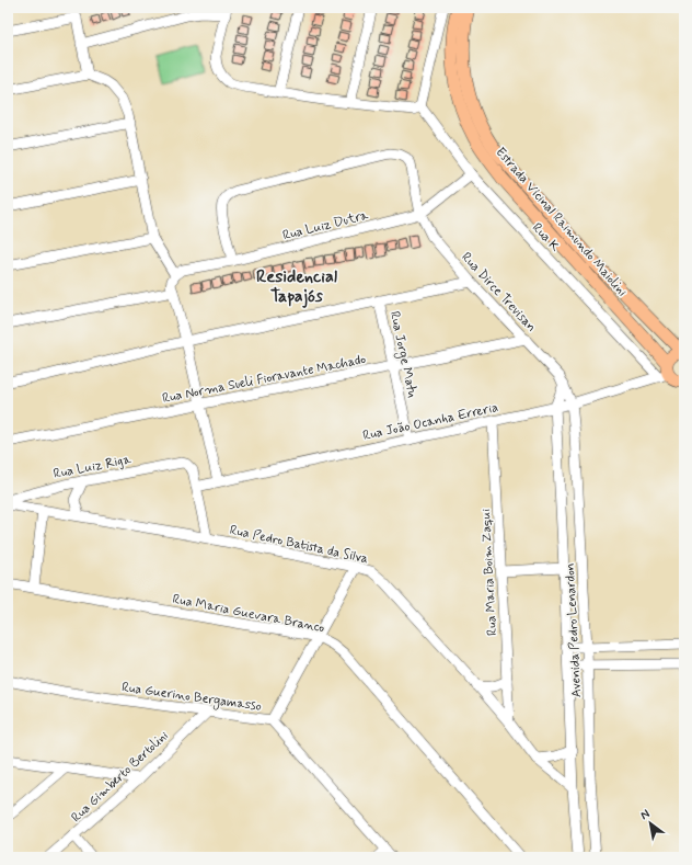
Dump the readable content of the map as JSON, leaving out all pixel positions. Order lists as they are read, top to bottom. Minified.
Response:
{"streets":{"main road":["Estrada Vicinal Raimundo Maiolini"],"street":["Rua Luiz Dutra","Rua K","Rua Dirce Trevisan","Rua Jorge Matu","Rua Norma Sueli Fioravante Machado","Rua João Ocanha Erreria","Rua Luiz Riga","Rua Pedro Batista da Silva","Rua Maria Boim Zaqui","Rua Maria Guevara Branco","Avenida Pedro Lenardon","Rua Guerino Bergamasso","Rua Gimberto Bertolini"]},"crossings":[["Estrada Vicinal Raimundo Maiolini","Rua K"],["Estrada Vicinal Raimundo Maiolini","Rua João Ocanha Erreria"],["Rua Luiz Dutra","Rua K"],["Rua Luiz Dutra","Rua Dirce Trevisan"],["Rua K","Rua João Ocanha Erreria"],["Rua Dirce Trevisan","Rua Norma Sueli Fioravante Machado"],["Rua Dirce Trevisan","Rua João Ocanha Erreria"],["Rua Dirce Trevisan","Avenida Pedro Lenardon"],["Rua Jorge Matu","Rua Norma Sueli Fioravante Machado"],["Rua Jorge Matu","Rua João Ocanha Erreria"],["Rua João Ocanha Erreria","Rua Luiz Riga"],["Rua João Ocanha Erreria","Rua Maria Boim Zaqui"],["Rua João Ocanha Erreria","Avenida Pedro Lenardon"],["Rua Pedro Batista da Silva","Rua Maria Boim Zaqui"],["Rua Pedro Batista da Silva","Avenida Pedro Lenardon"],["Rua Guerino Bergamasso","Rua Gimberto Bertolini"]],"districts":["Residencial Tapajós"],"north":"top left"}
